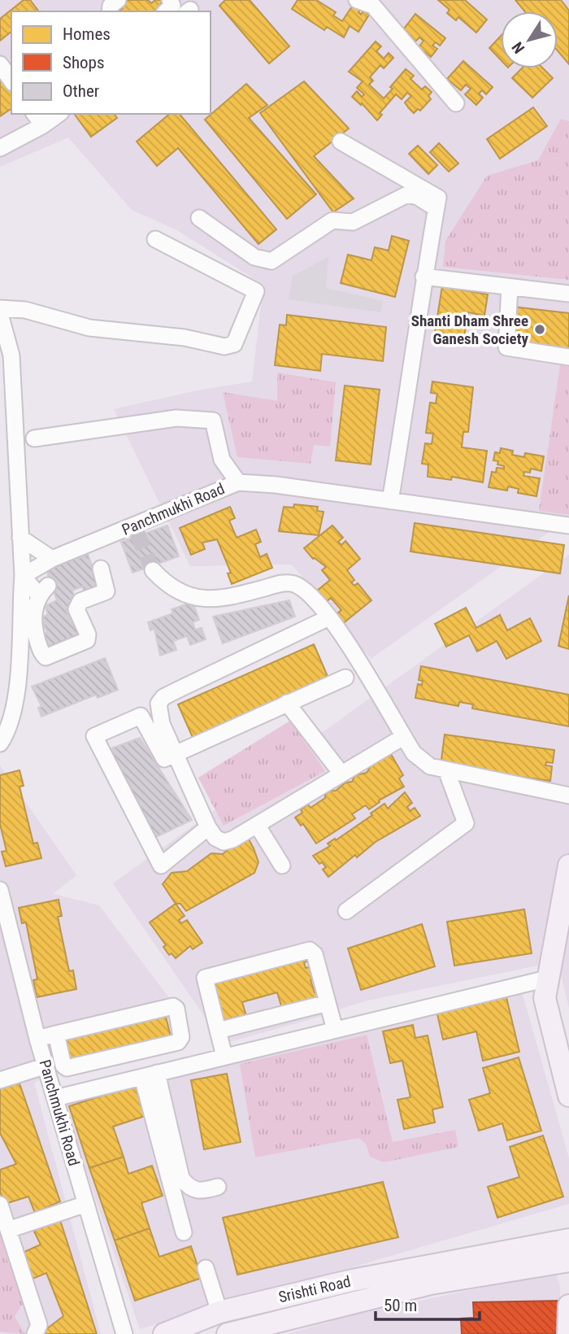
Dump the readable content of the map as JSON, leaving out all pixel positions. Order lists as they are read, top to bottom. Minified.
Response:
{"streets":{"main road":["Srishti Road"],"street":["Panchmukhi Road"]},"places":["Shanti Dham Shree Ganesh Society"],"legend":["Homes","Shops","Other"],"scale_bar":"50 m","north":"bottom left"}
